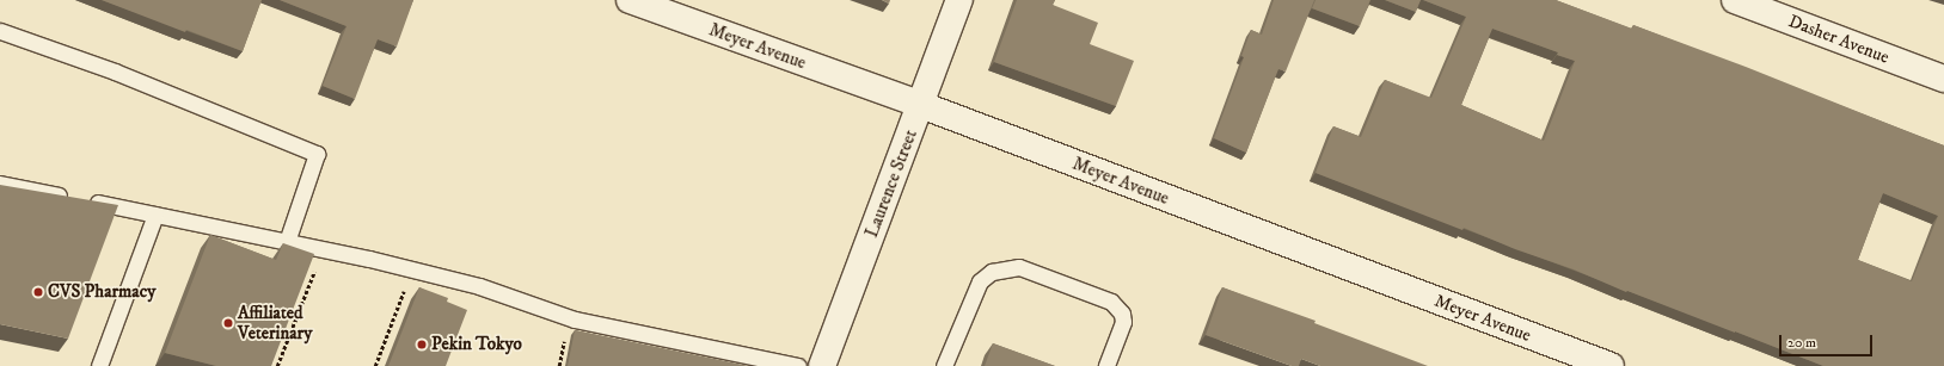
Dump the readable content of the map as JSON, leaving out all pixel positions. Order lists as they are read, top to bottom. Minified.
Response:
{"streets":{"street":["Dasher Avenue","Meyer Avenue","Laurence Street"]},"crossings":[["Meyer Avenue","Laurence Street"]],"places":["CVS Pharmacy","Affiliated Veterinary","Pekin Tokyo"],"scale_bar":"20 m"}
